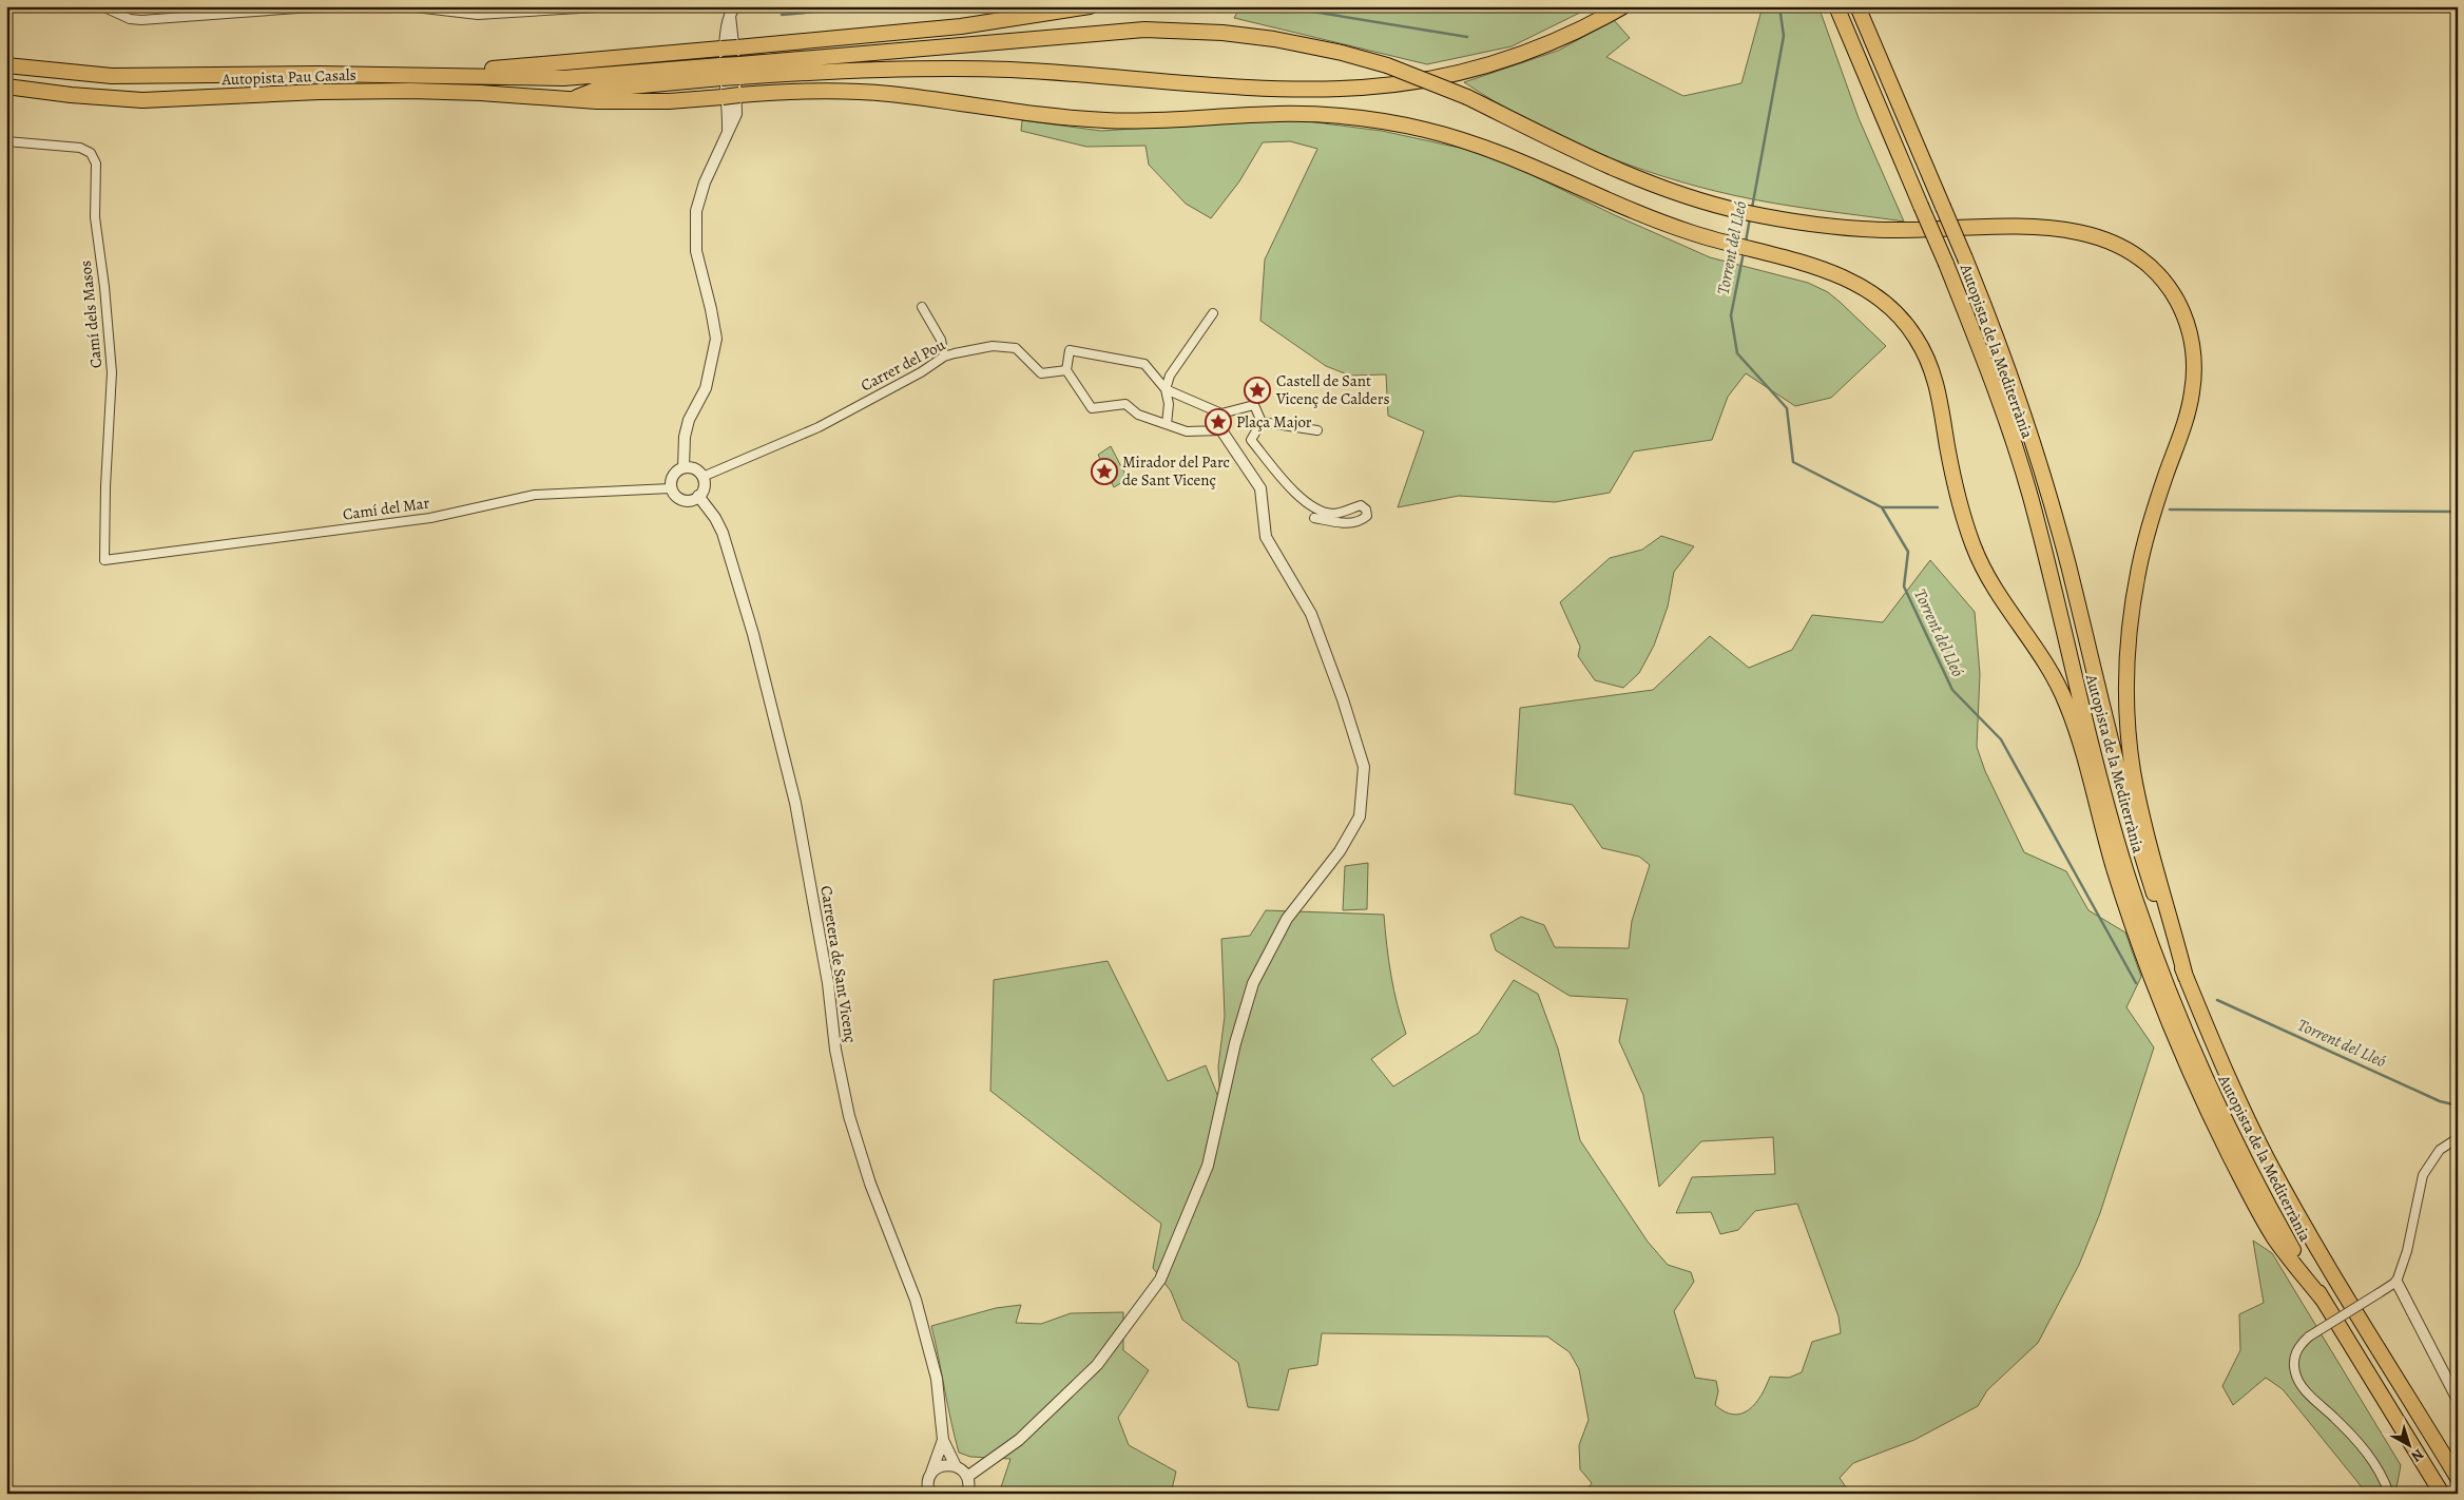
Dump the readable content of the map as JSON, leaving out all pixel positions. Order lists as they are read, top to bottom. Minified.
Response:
{"streets":{"highway":["Autopista Pau Casals","Autopista de la Mediterrània"],"street":["Camí dels Masos","Carrer del Pou","Camí del Mar","Carretera de Sant Vicenç"]},"crossings":[["Camí dels Masos","Camí del Mar"],["Carrer del Pou","Camí del Mar"],["Carrer del Pou","Carretera de Sant Vicenç"],["Camí del Mar","Carretera de Sant Vicenç"]],"water":["Torrent del Lleó"],"places":{"place":["Castell de Sant Vicenç de Calders","Plaça Major","Mirador del Parc de Sant Vicenç"]},"north":"bottom right"}
